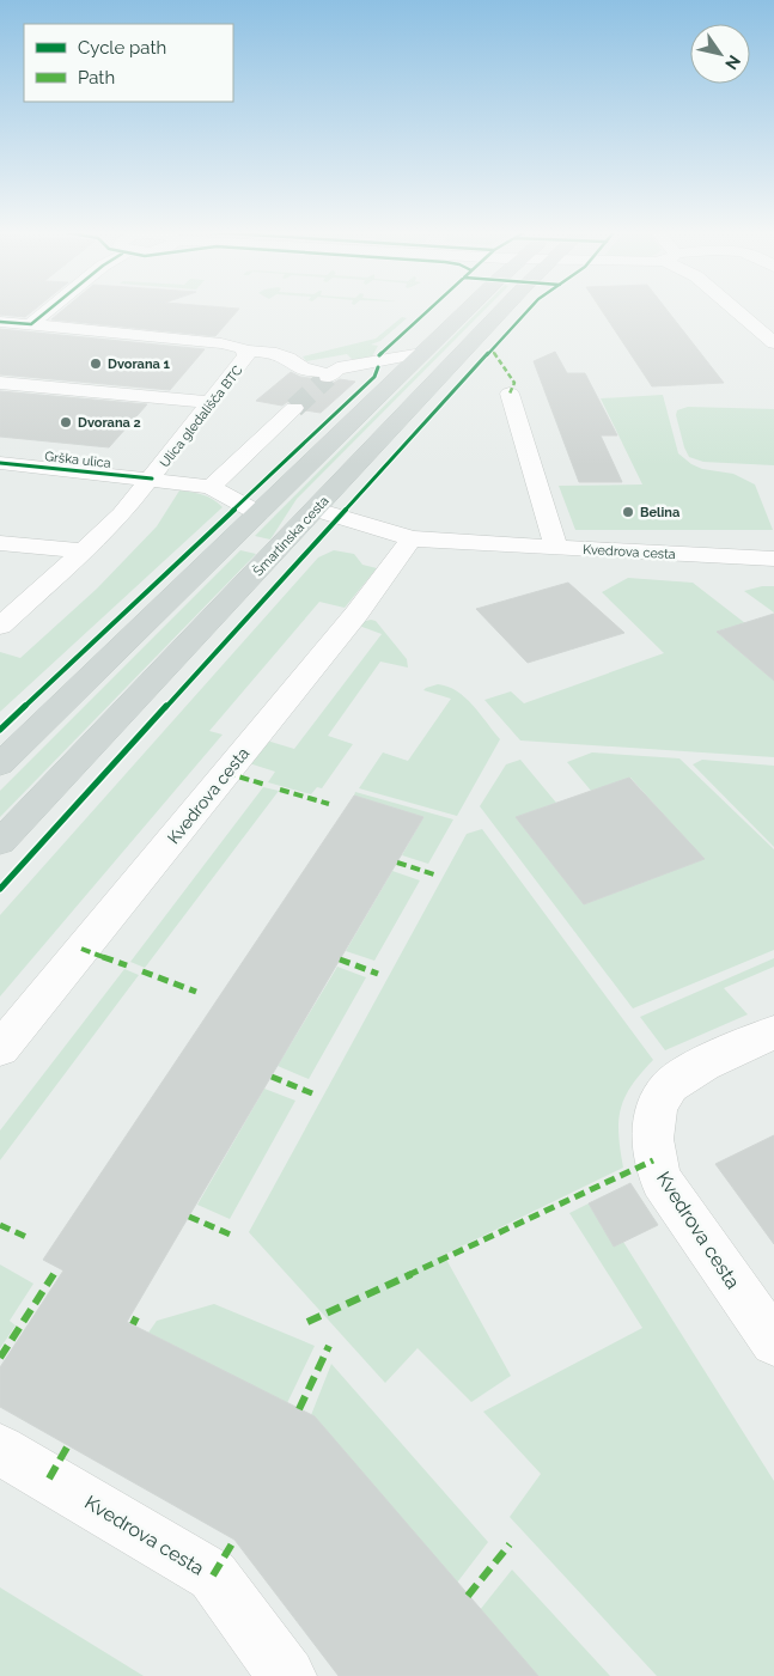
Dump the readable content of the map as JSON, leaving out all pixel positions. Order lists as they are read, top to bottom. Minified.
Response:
{"streets":{"main road":["Šmartinska cesta"],"street":["Ulica gledališča BTC","Grška ulica","Kvedrova cesta"]},"crossings":[["Ulica gledališča BTC","Grška ulica"],["Šmartinska cesta","Kvedrova cesta"]],"places":["Dvorana 1","Dvorana 2","Belina"],"legend":["Cycle path","Path"],"north":"bottom right"}
